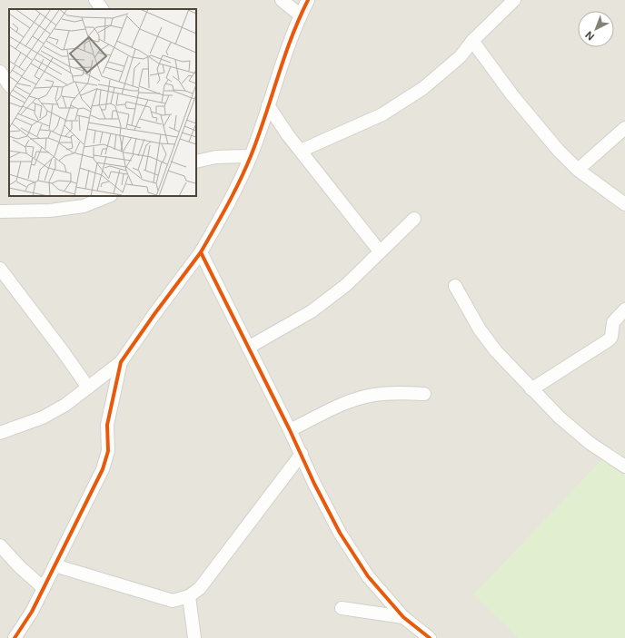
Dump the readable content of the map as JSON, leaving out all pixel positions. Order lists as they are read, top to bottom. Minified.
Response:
{"north":"bottom left"}
